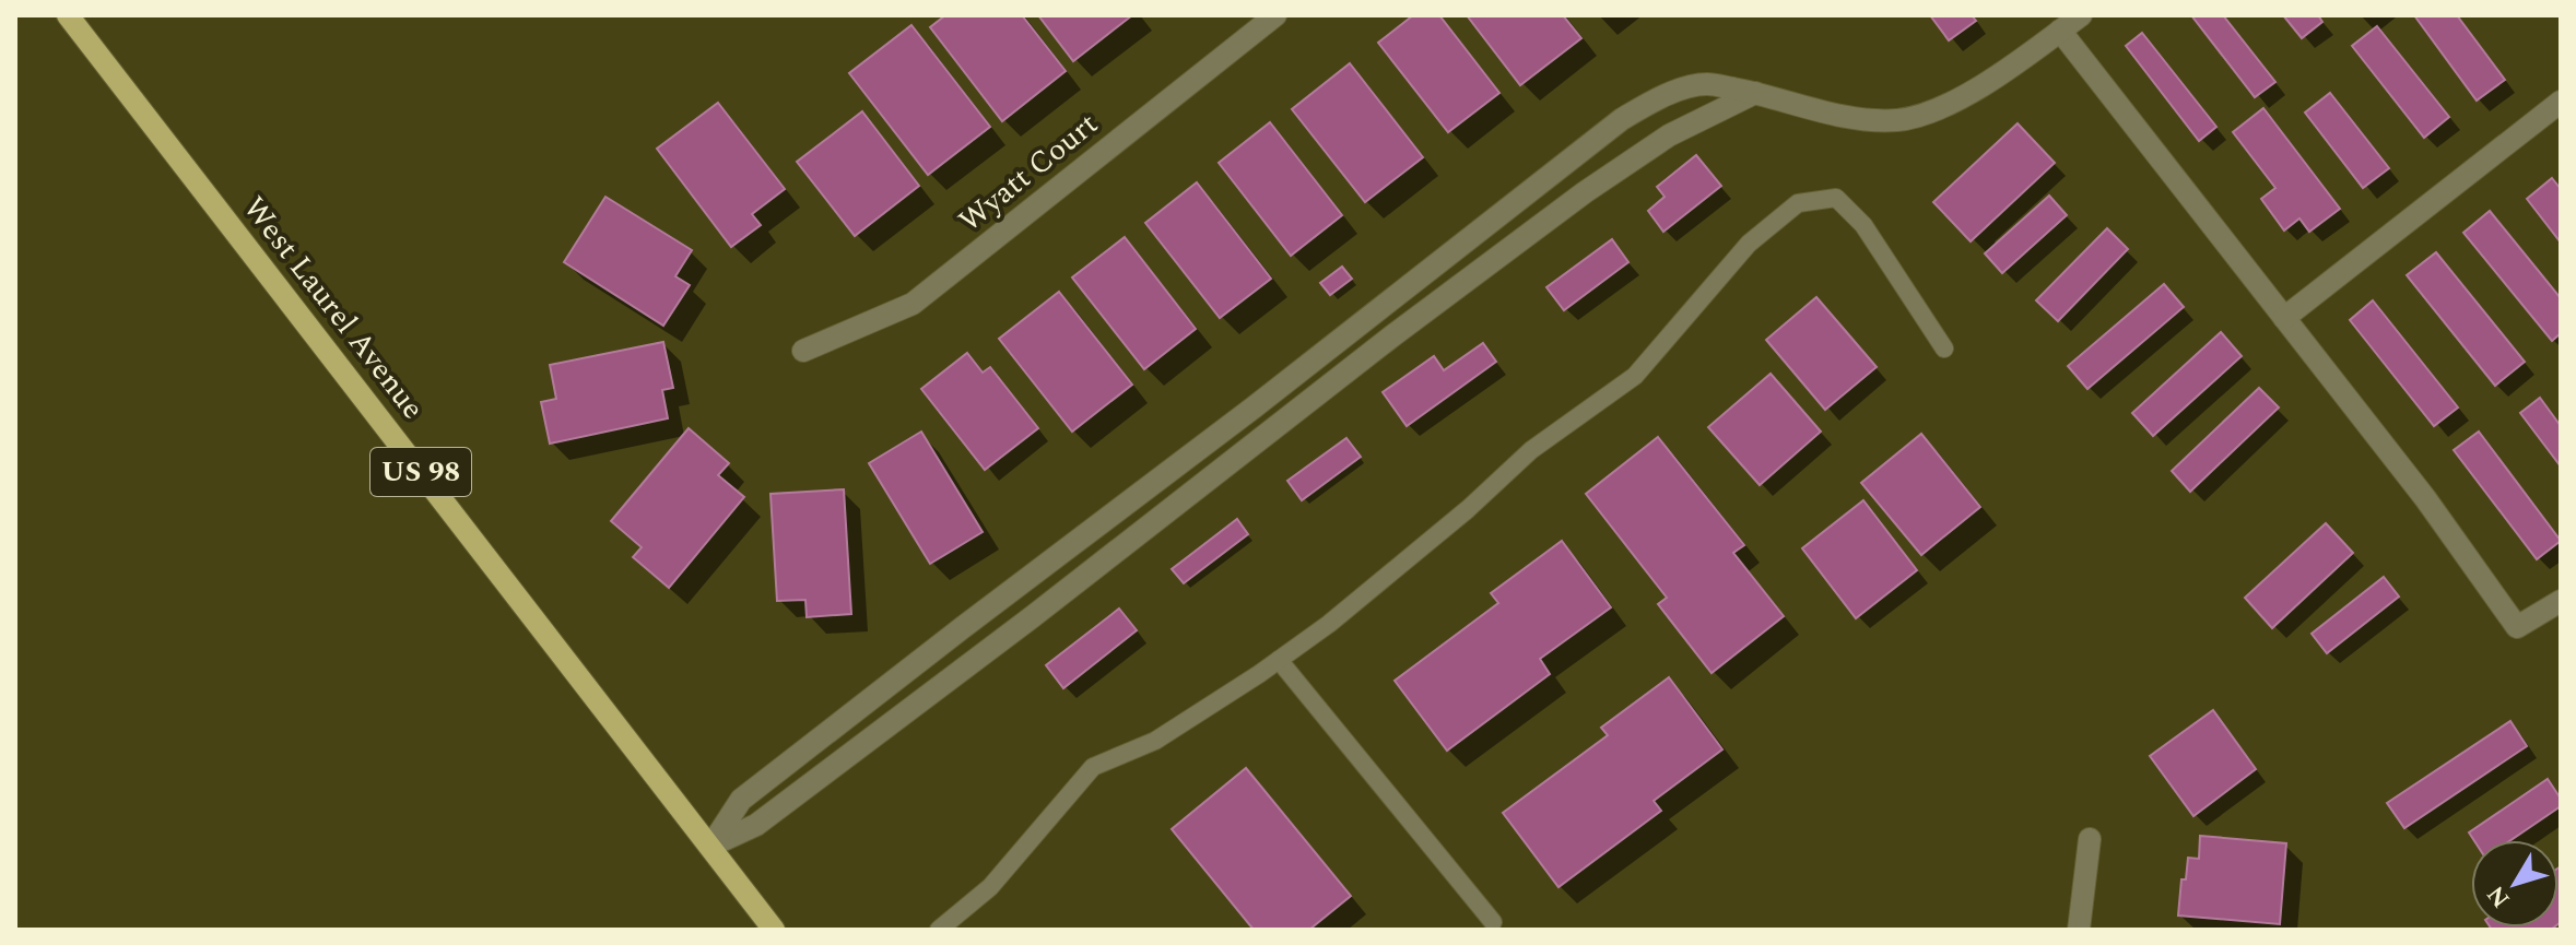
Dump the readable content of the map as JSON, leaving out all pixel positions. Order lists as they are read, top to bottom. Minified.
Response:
{"streets":{"main road":["West Laurel Avenue","US 98"],"street":["Wyatt Court"]},"north":"bottom left"}
